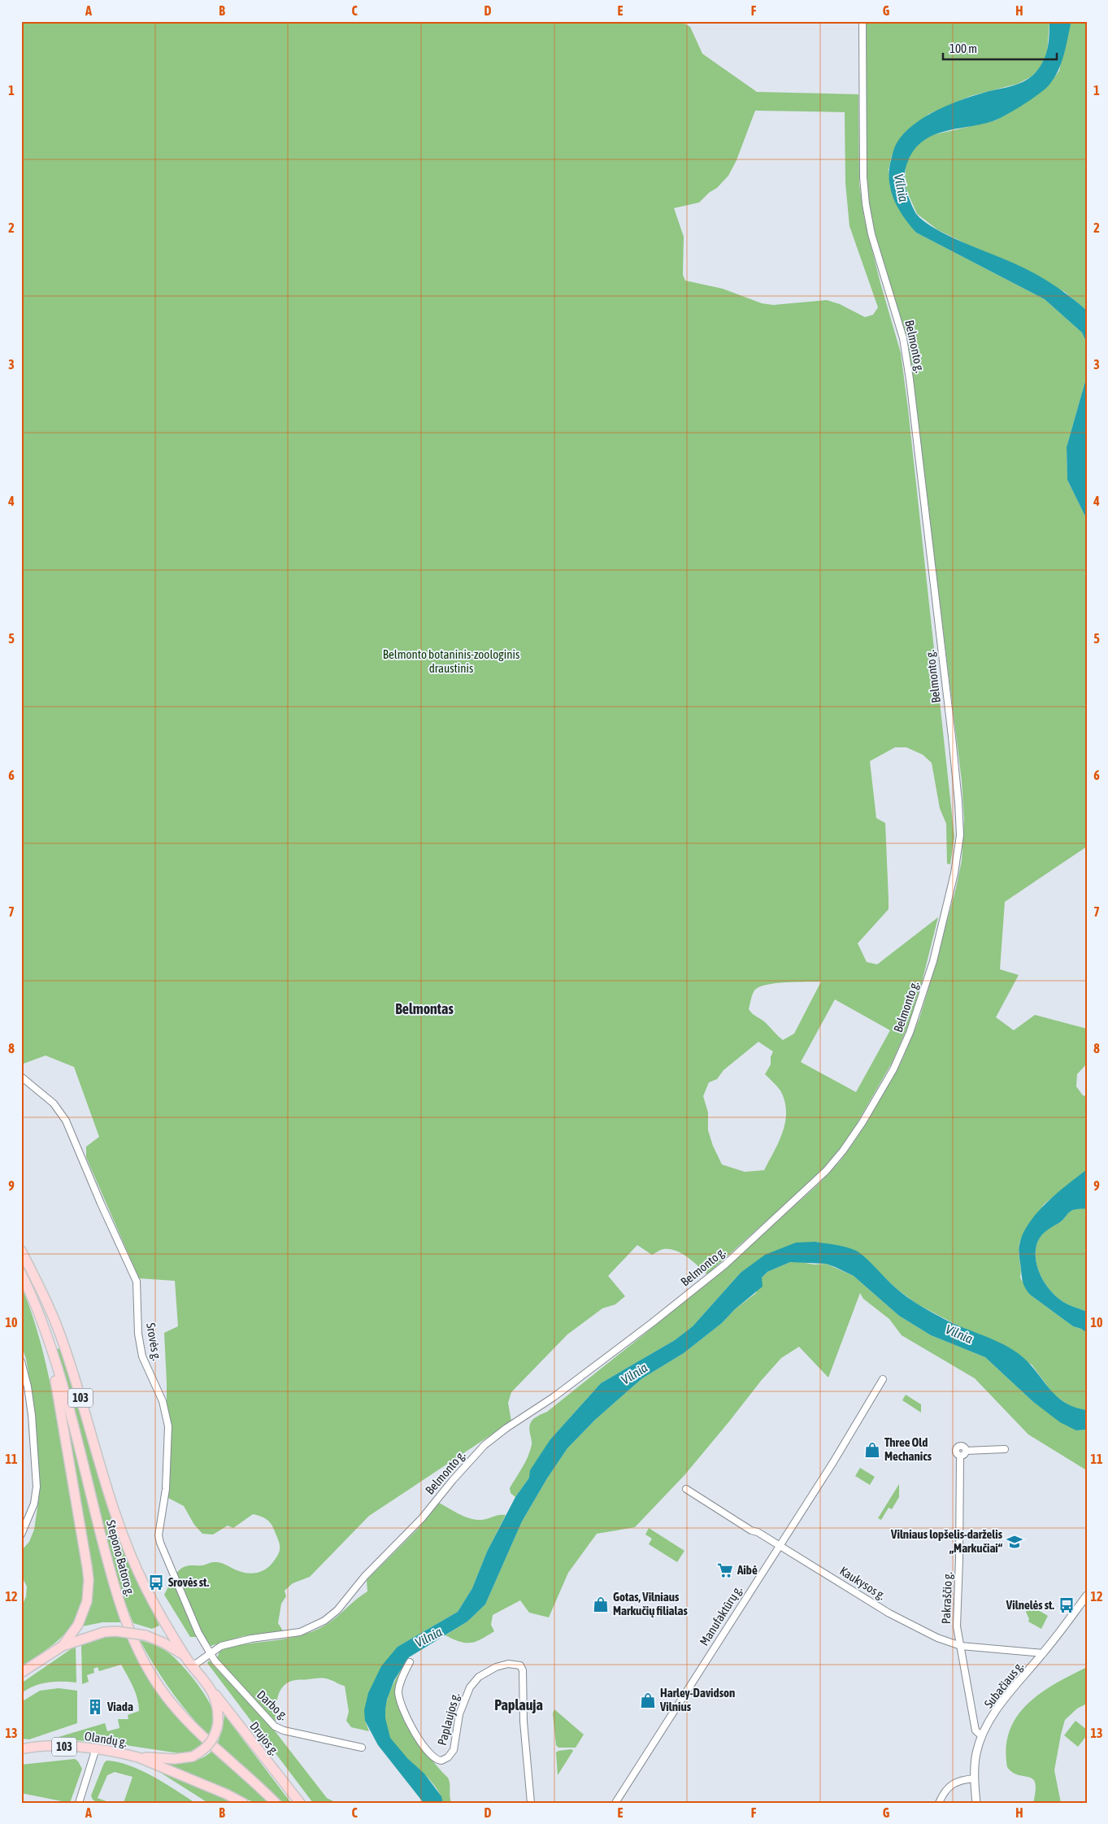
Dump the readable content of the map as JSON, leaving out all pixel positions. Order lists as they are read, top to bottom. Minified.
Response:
{"streets":{"main road":["103","Stepono Batoro g.","Drujos g.","Olandų g."],"street":["Belmonto g.","Srovės g.","Kaukysos g.","Pakraščio g.","Manufaktūrų g.","Subačiaus g.","Darbo g.","Paplaujos g."]},"crossings":[["Belmonto g.","Srovės g."],["Belmonto g.","103"],["Belmonto g.","Darbo g."],["Srovės g.","Darbo g."],["103","Stepono Batoro g."],["103","Drujos g."],["103","Olandų g."],["Kaukysos g.","Pakraščio g."],["Kaukysos g.","Manufaktūrų g."],["Kaukysos g.","Subačiaus g."],["Pakraščio g.","Subačiaus g."]],"districts":["Belmontas","Paplauja"],"water":["Vilnia"],"parks":["Belmonto botaninis-zoologinis draustinis"],"places":{"shop":["Three Old Mechanics","Gotas, Vilniaus Markučių filialas","Harley-Davidson Vilnius"],"school or university":["Vilniaus lopšelis-darželis „Markučiai“"],"supermarket":["Aibė"],"bus stop":["Srovės st.","Vilnelės st."],"building":["Viada"]},"scale_bar":"100 m","grid":{"columns":["A","B","C","D","E","F","G","H"],"rows":["1","2","3","4","5","6","7","8","9","10","11","12","13"]}}
